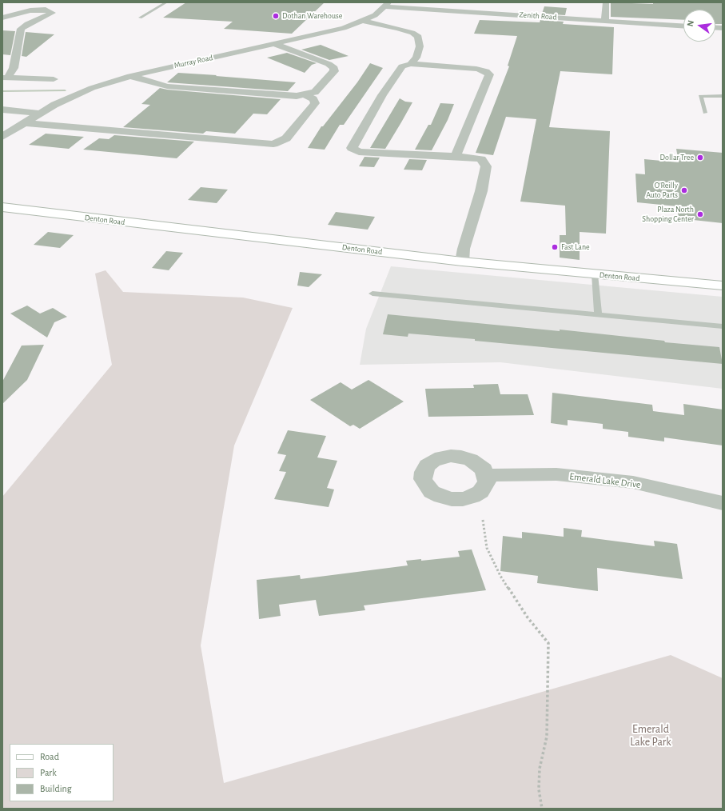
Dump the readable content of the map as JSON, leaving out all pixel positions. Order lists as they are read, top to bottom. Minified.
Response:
{"streets":{"street":["Zenith Road","Murray Road","Denton Road","Emerald Lake Drive"]},"crossings":[["Zenith Road","Murray Road"]],"parks":["Emerald Lake Park"],"places":["Dothan Warehouse","Dollar Tree","O'Reilly Auto Parts","Plaza North Shopping Center","Fast Lane"],"legend":["Road","Park","Building"],"north":"left"}
